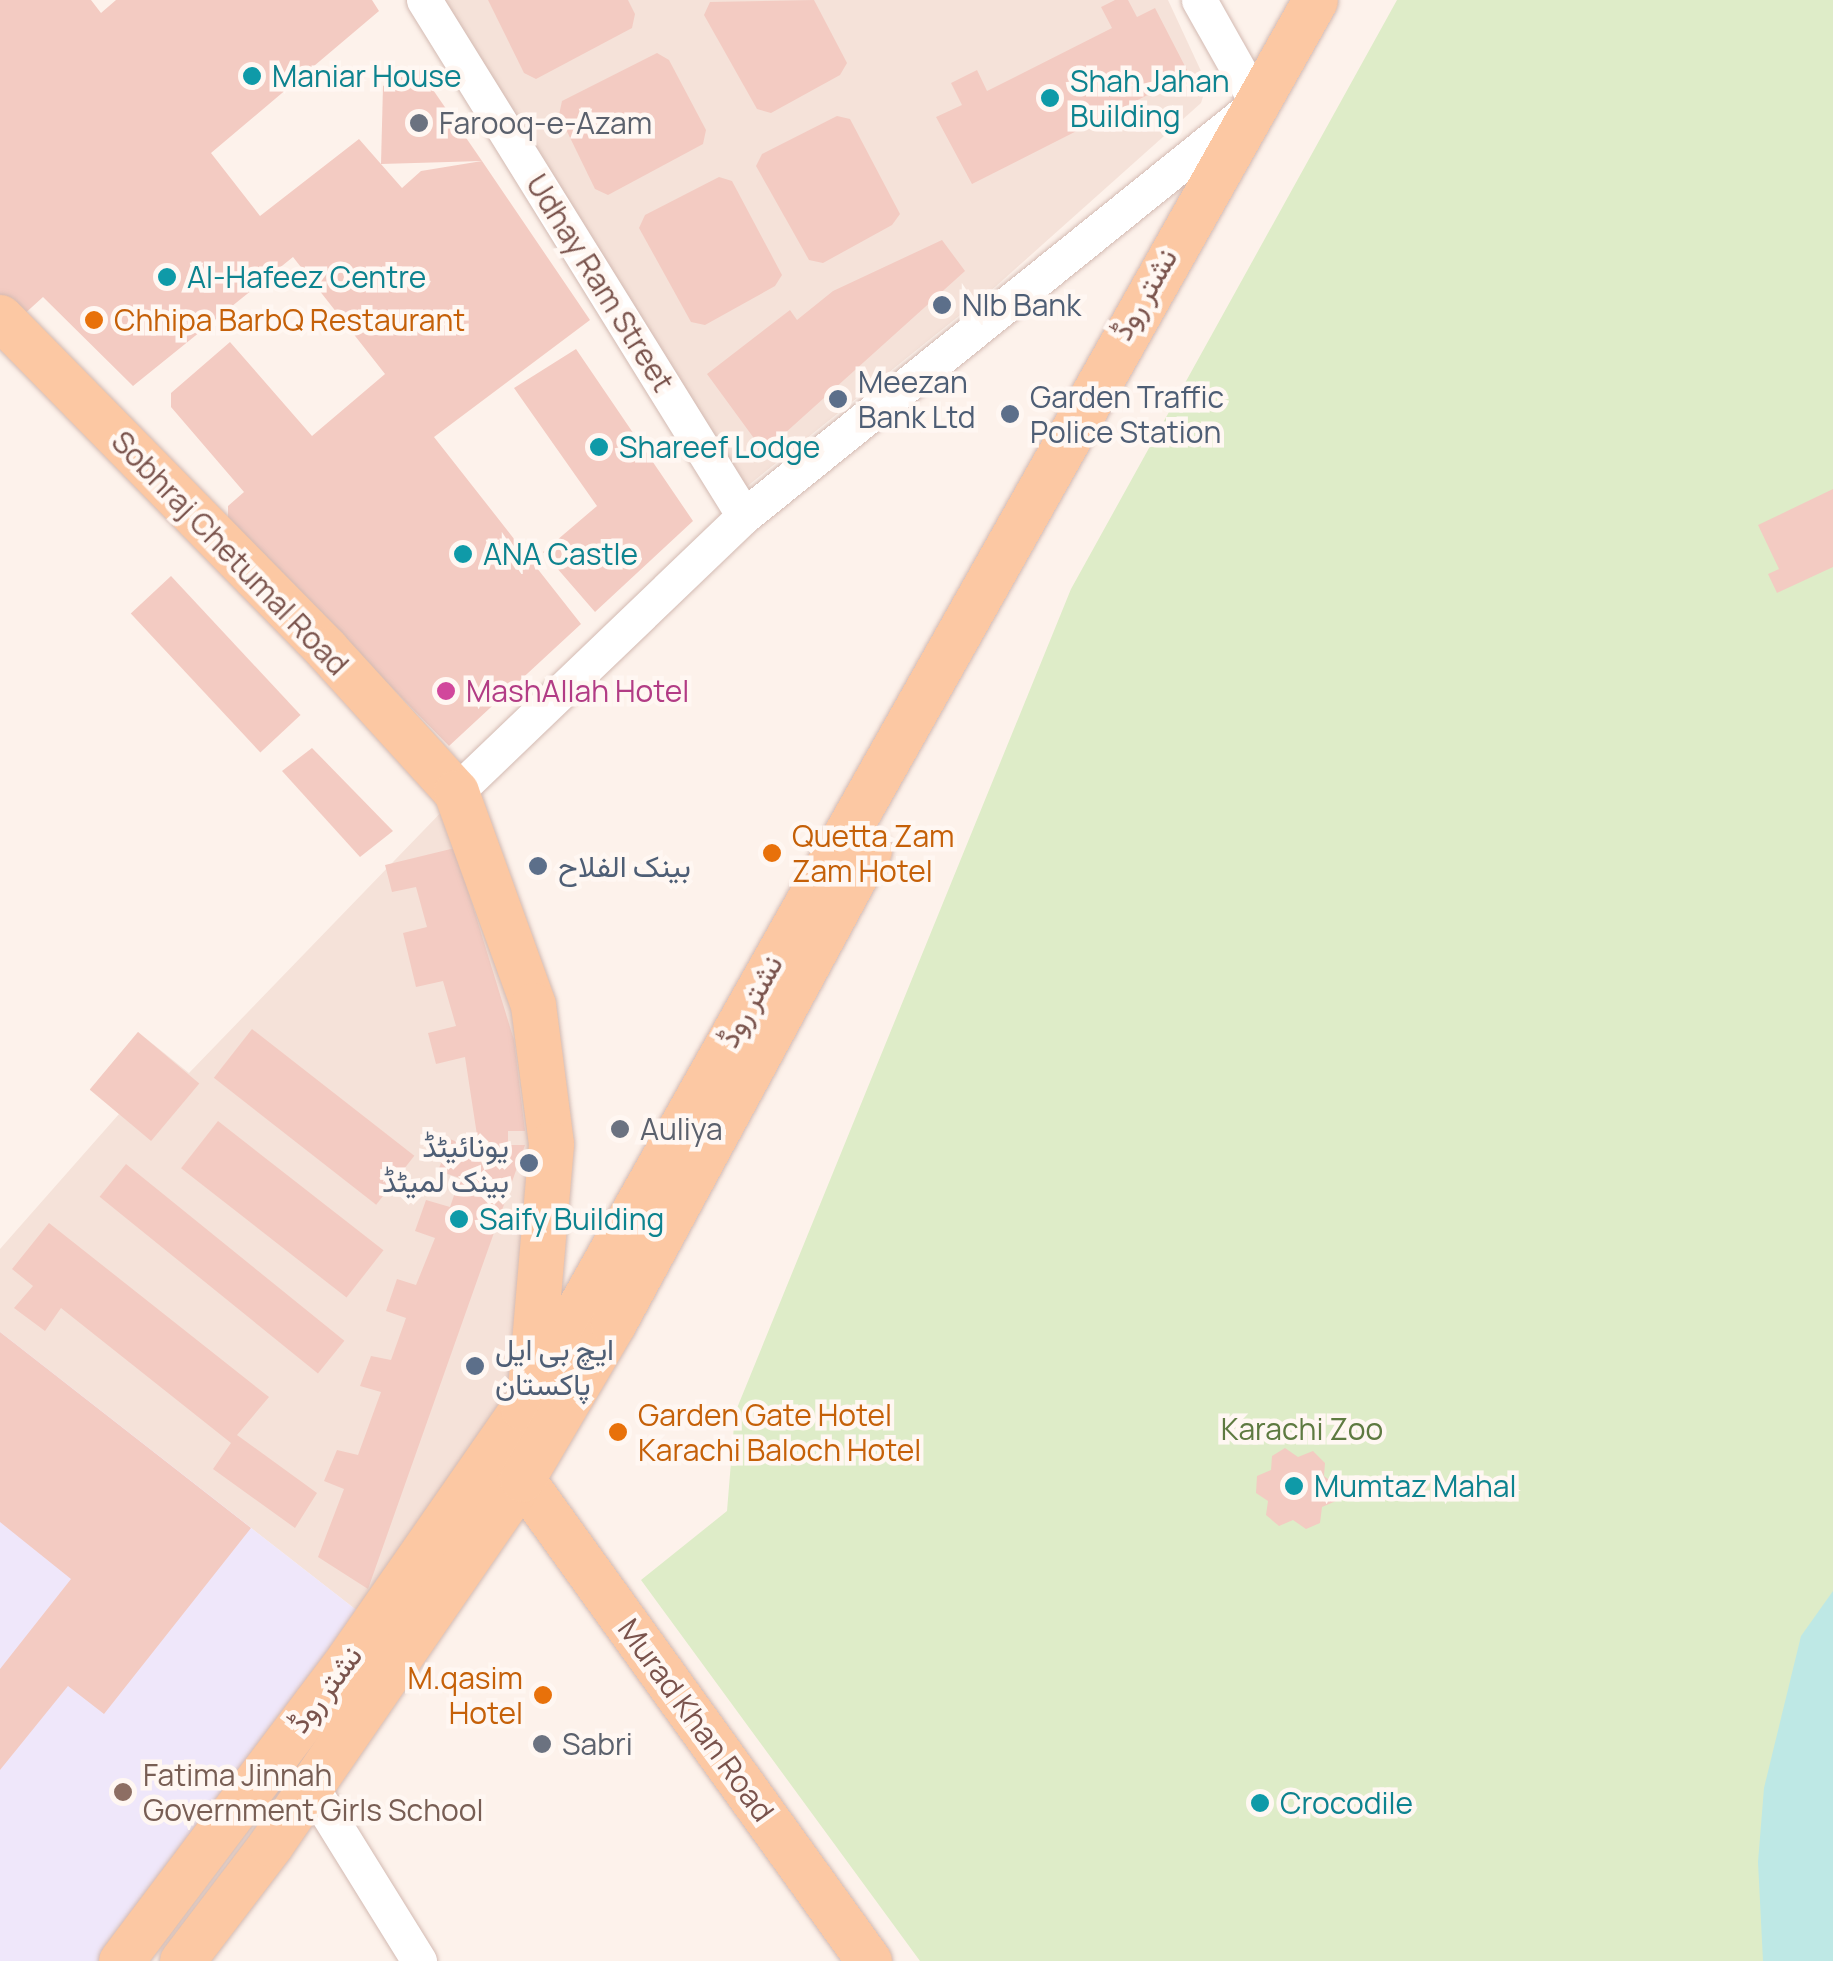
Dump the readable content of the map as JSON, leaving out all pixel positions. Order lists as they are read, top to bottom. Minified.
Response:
{"streets":{"main road":["نشتر روڈ","Sobhraj Chetumal Road","Murad Khan Road"],"street":["Udhay Ram Street"]},"crossings":[["نشتر روڈ","Murad Khan Road"]],"parks":["Karachi Zoo"],"places":["Maniar House","Shah Jahan Building","Farooq-e-Azam","Al-Hafeez Centre","NIb Bank","Chhipa BarbQ Restaurant","Meezan Bank Ltd","Garden Traffic Police Station","Shareef Lodge","ANA Castle","MashAllah Hotel","Quetta Zam Zam Hotel","بینک الفلاح","Auliya","یونائیٹڈ بینک لمیٹڈ","Saify Building","ایچ بی ایل پاکستان","Garden Gate Hotel Karachi Baloch Hotel","Mumtaz Mahal","M.qasim Hotel","Sabri","Fatima Jinnah Government Girls School","Crocodile"]}
